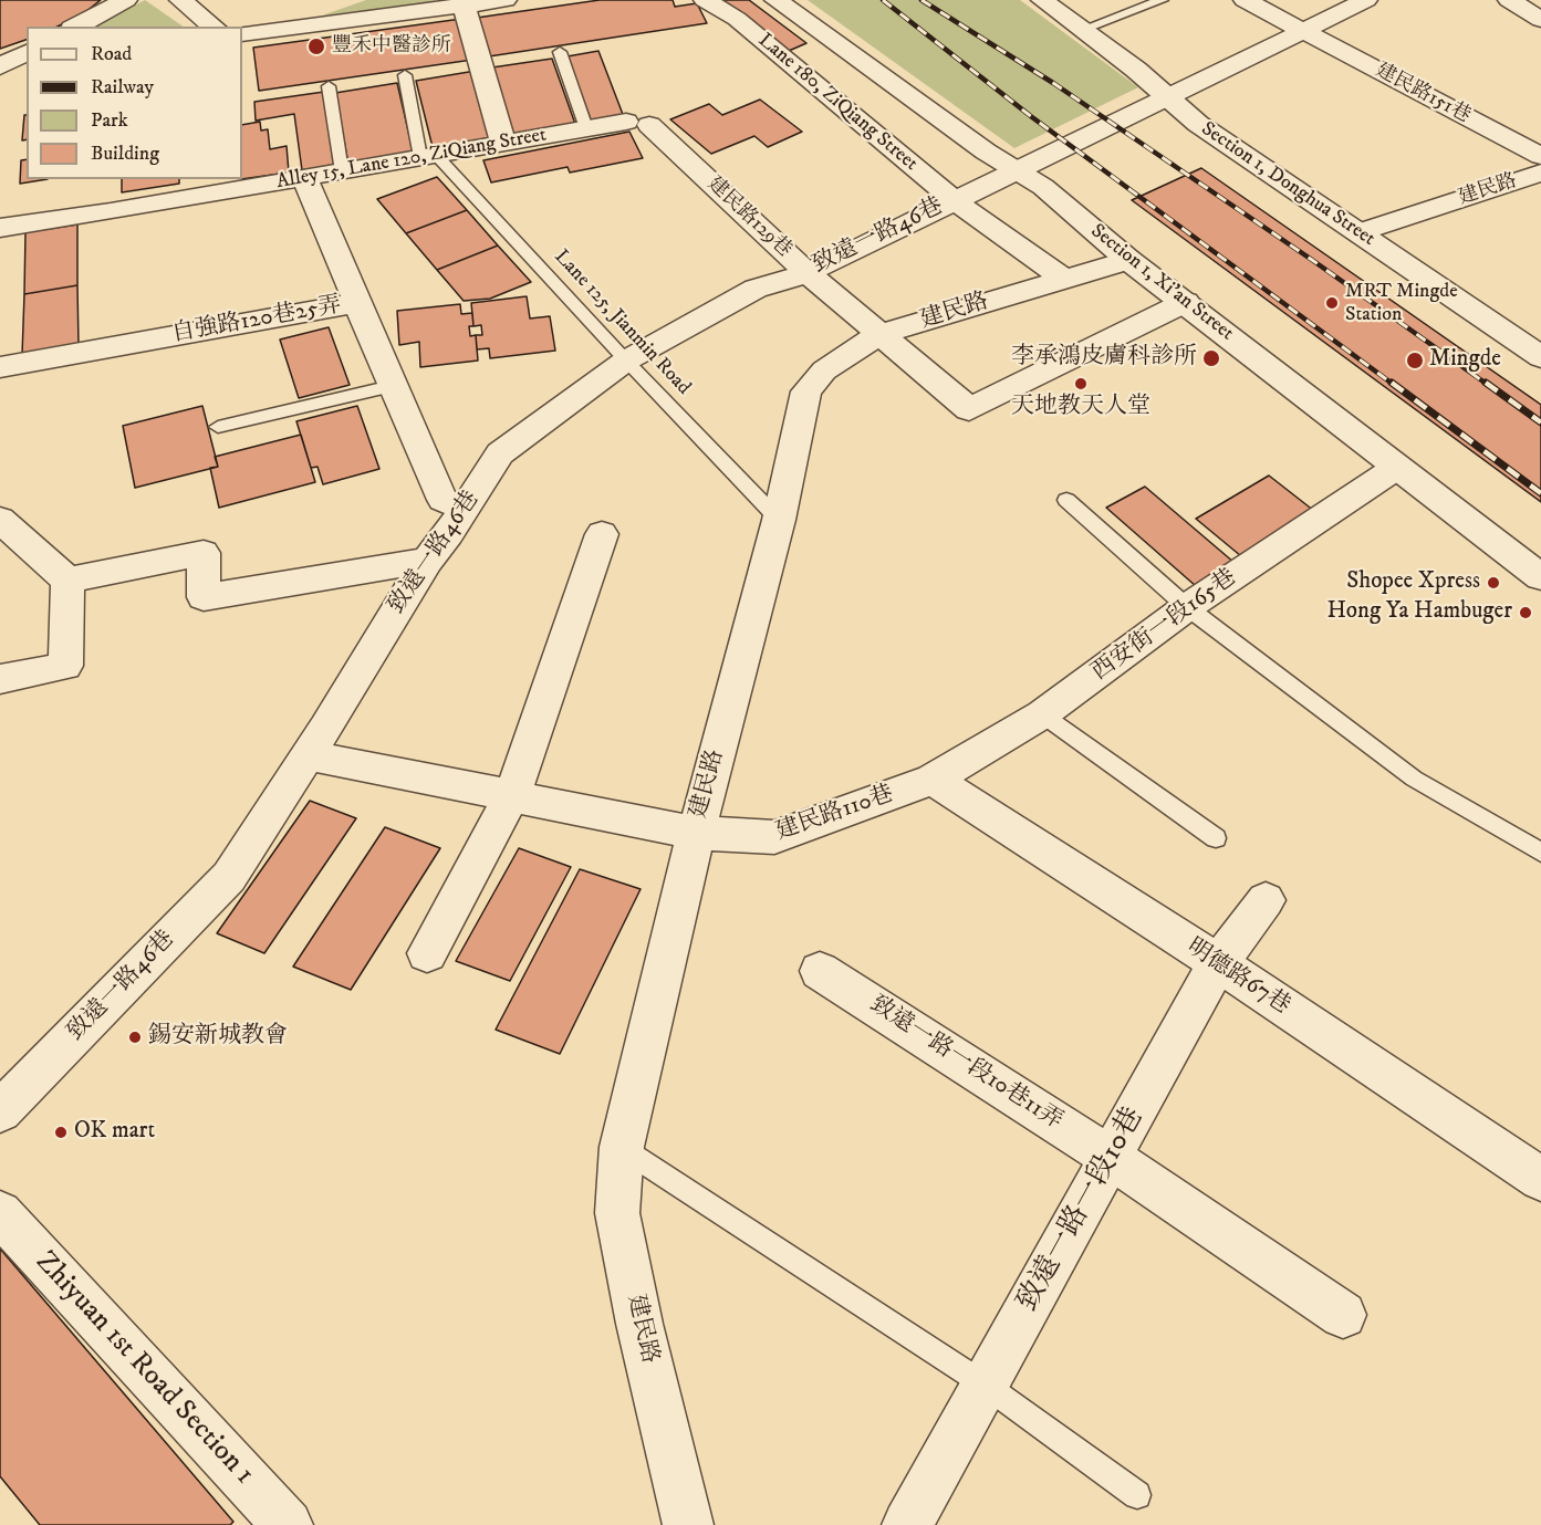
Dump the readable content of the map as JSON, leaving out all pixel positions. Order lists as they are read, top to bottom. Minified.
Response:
{"streets":{"street":["建民路151巷","Lane 180, ZiQiang Street","Alley 15, Lane 120, ZiQiang Street","Section 1, Donghua Street","建民路","建民路129巷","致遠一路46巷","Section 1, Xi'an Street","自強路120巷25弄","西安街一段165巷","建民路110巷","明德路67巷","致遠一路一段10巷11弄","致遠一路一段10巷","Zhiyuan 1st Road Section 1"],"lane":["Lane 125, Jianmin Road"]},"crossings":[["建民路151巷","致遠一路46巷"],["Lane 180, ZiQiang Street","建民路"],["Lane 180, ZiQiang Street","致遠一路46巷"],["Alley 15, Lane 120, ZiQiang Street","建民路129巷"],["Alley 15, Lane 120, ZiQiang Street","Lane 125, Jianmin Road"],["Section 1, Donghua Street","建民路"],["Section 1, Donghua Street","致遠一路46巷"],["建民路","建民路129巷"],["建民路","Section 1, Xi'an Street"],["建民路","Lane 125, Jianmin Road"],["建民路","建民路110巷"],["建民路129巷","致遠一路46巷"],["建民路129巷","Section 1, Xi'an Street"],["致遠一路46巷","Section 1, Xi'an Street"],["致遠一路46巷","自強路120巷25弄"],["致遠一路46巷","Lane 125, Jianmin Road"],["致遠一路46巷","建民路110巷"],["Section 1, Xi'an Street","西安街一段165巷"],["西安街一段165巷","建民路110巷"],["西安街一段165巷","明德路67巷"],["建民路110巷","明德路67巷"],["明德路67巷","致遠一路一段10巷"],["致遠一路一段10巷11弄","致遠一路一段10巷"]],"places":["豐禾中醫診所","MRT Mingde Station","李承鴻皮膚科診所","Mingde","天地教天人堂","Shopee Xpress","Hong Ya Hambuger","錫安新城教會","OK mart"],"legend":["Road","Railway","Park","Building"]}
